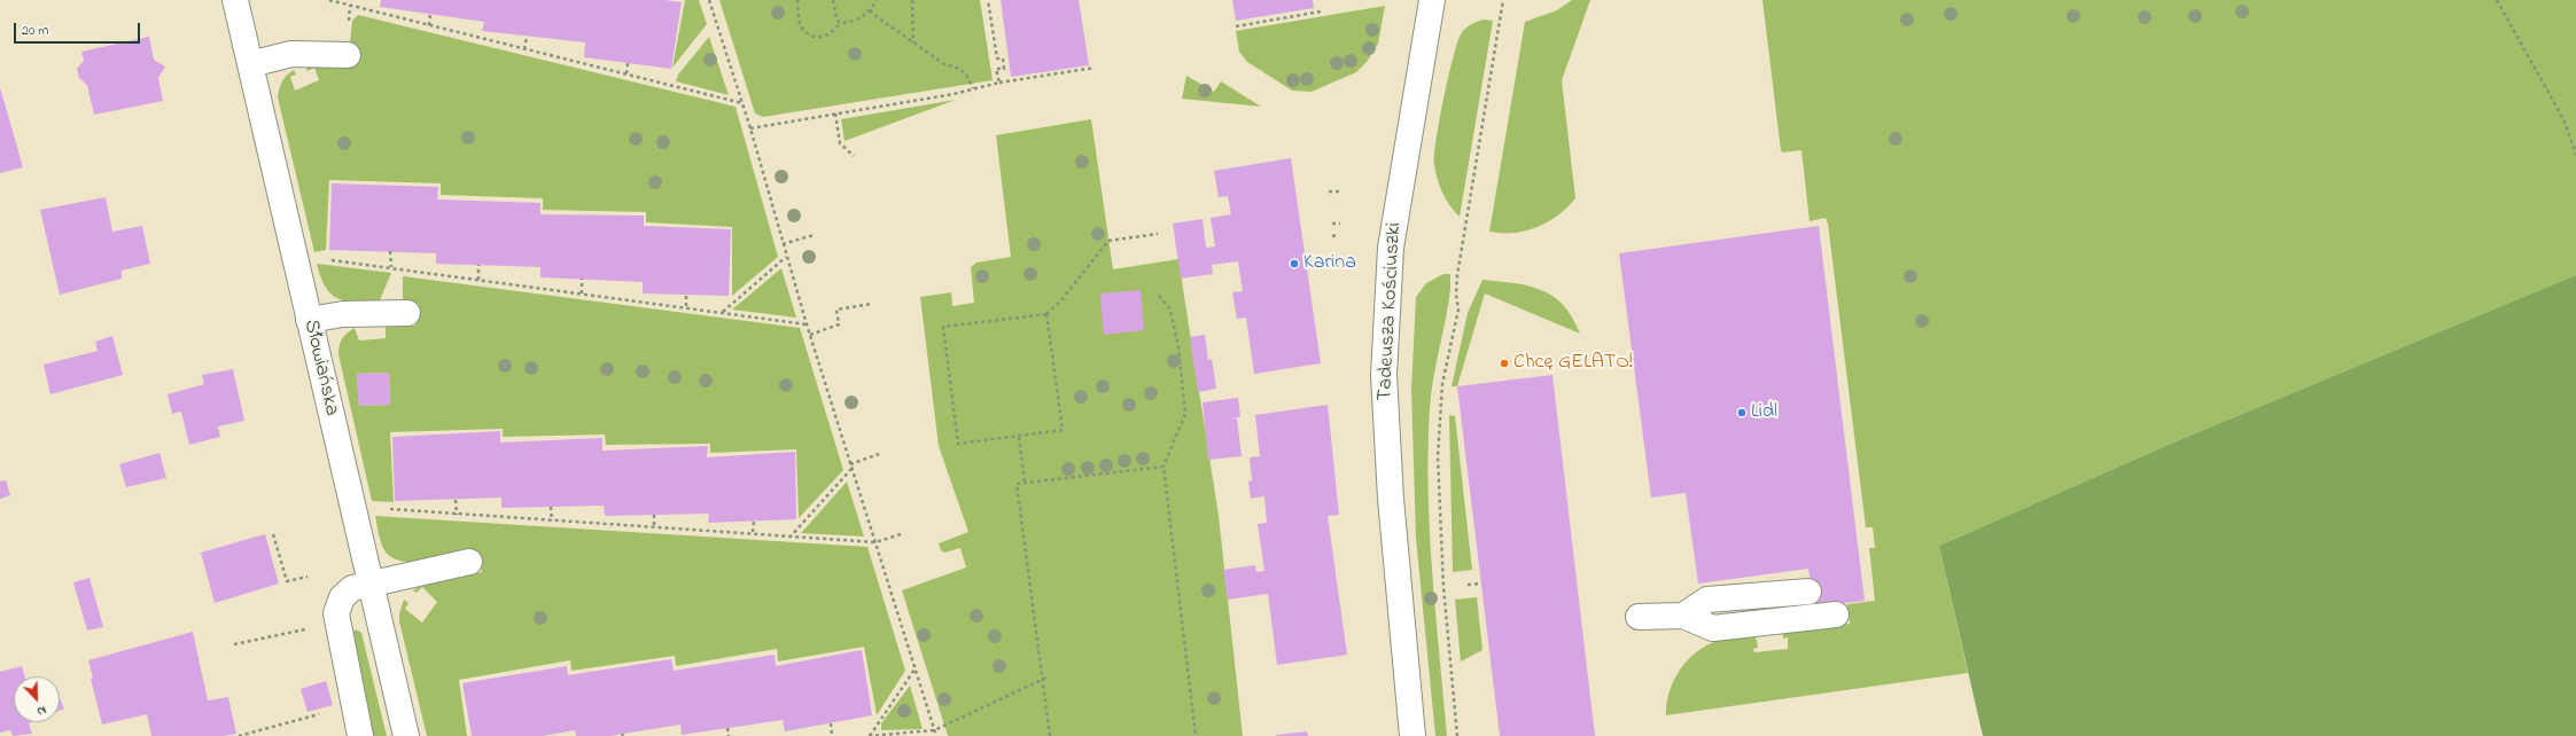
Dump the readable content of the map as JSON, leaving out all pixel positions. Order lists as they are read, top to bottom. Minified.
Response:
{"streets":{"street":["Tadeusza Kościuszki","Słowiańska"]},"places":["Karina","Chcę GELATO!","Lidl"],"scale_bar":"20 m","north":"bottom right"}
